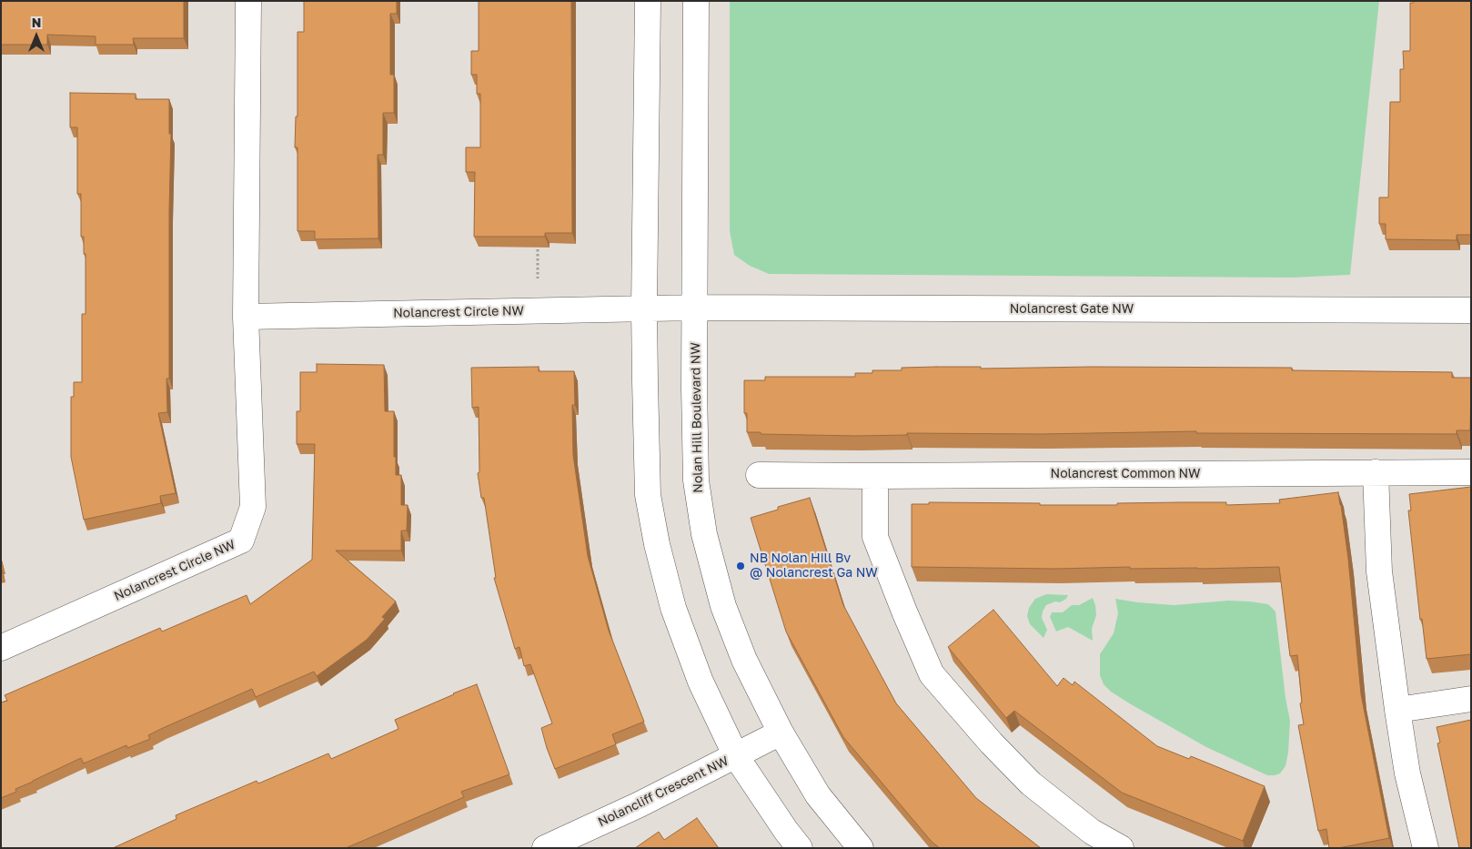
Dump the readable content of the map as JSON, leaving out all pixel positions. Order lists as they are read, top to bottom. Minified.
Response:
{"streets":{"street":["Nolancrest Gate NW","Nolancrest Circle NW","Nolan Hill Boulevard NW","Nolancrest Common NW","Nolancliff Crescent NW"]},"crossings":[["Nolancrest Gate NW","Nolancrest Circle NW"],["Nolancrest Gate NW","Nolan Hill Boulevard NW"],["Nolancrest Circle NW","Nolan Hill Boulevard NW"],["Nolan Hill Boulevard NW","Nolancliff Crescent NW"]],"places":["NB Nolan Hill Bv @ Nolancrest Ga NW"],"north":"top"}
